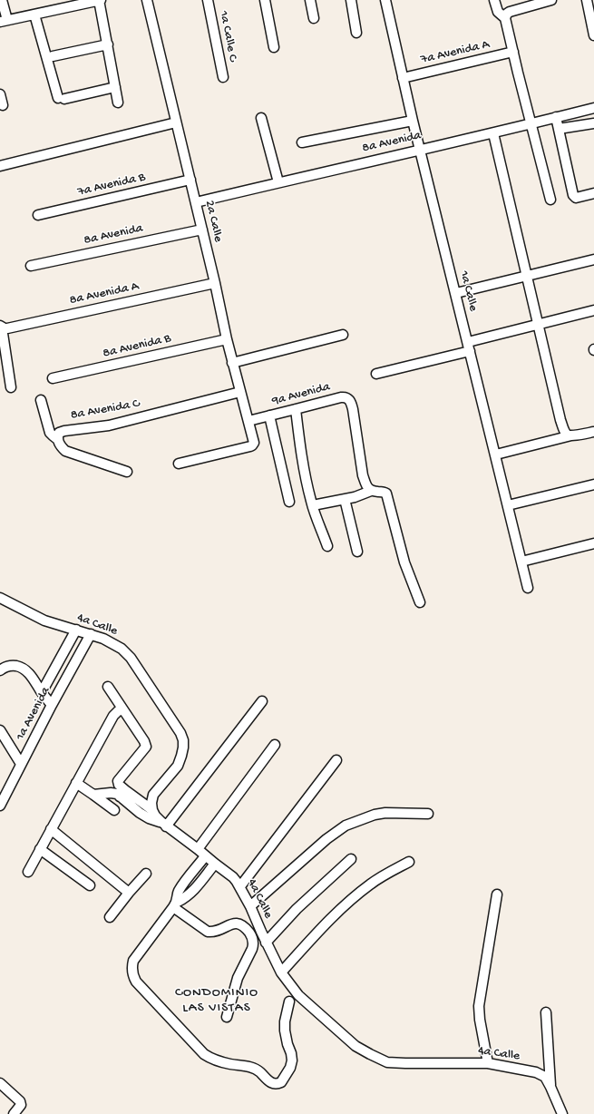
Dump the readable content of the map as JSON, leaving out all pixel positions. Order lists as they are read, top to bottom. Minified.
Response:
{"streets":{"street":["1a Calle C","7a Avenida A","8a Avenida","7a Avenida B","2a Calle","1a Calle","8a Avenida A","8a Avenida B","9a Avenida","8a Avenida C","4a Calle","1a Avenida"]},"crossings":[["7a Avenida A","1a Calle"],["8a Avenida","2a Calle"],["8a Avenida","1a Calle"],["7a Avenida B","2a Calle"],["2a Calle","8a Avenida A"],["2a Calle","8a Avenida B"],["2a Calle","9a Avenida"],["2a Calle","8a Avenida C"],["4a Calle","1a Avenida"]],"districts":["CONDOMINIO LAS VISTAS"]}
